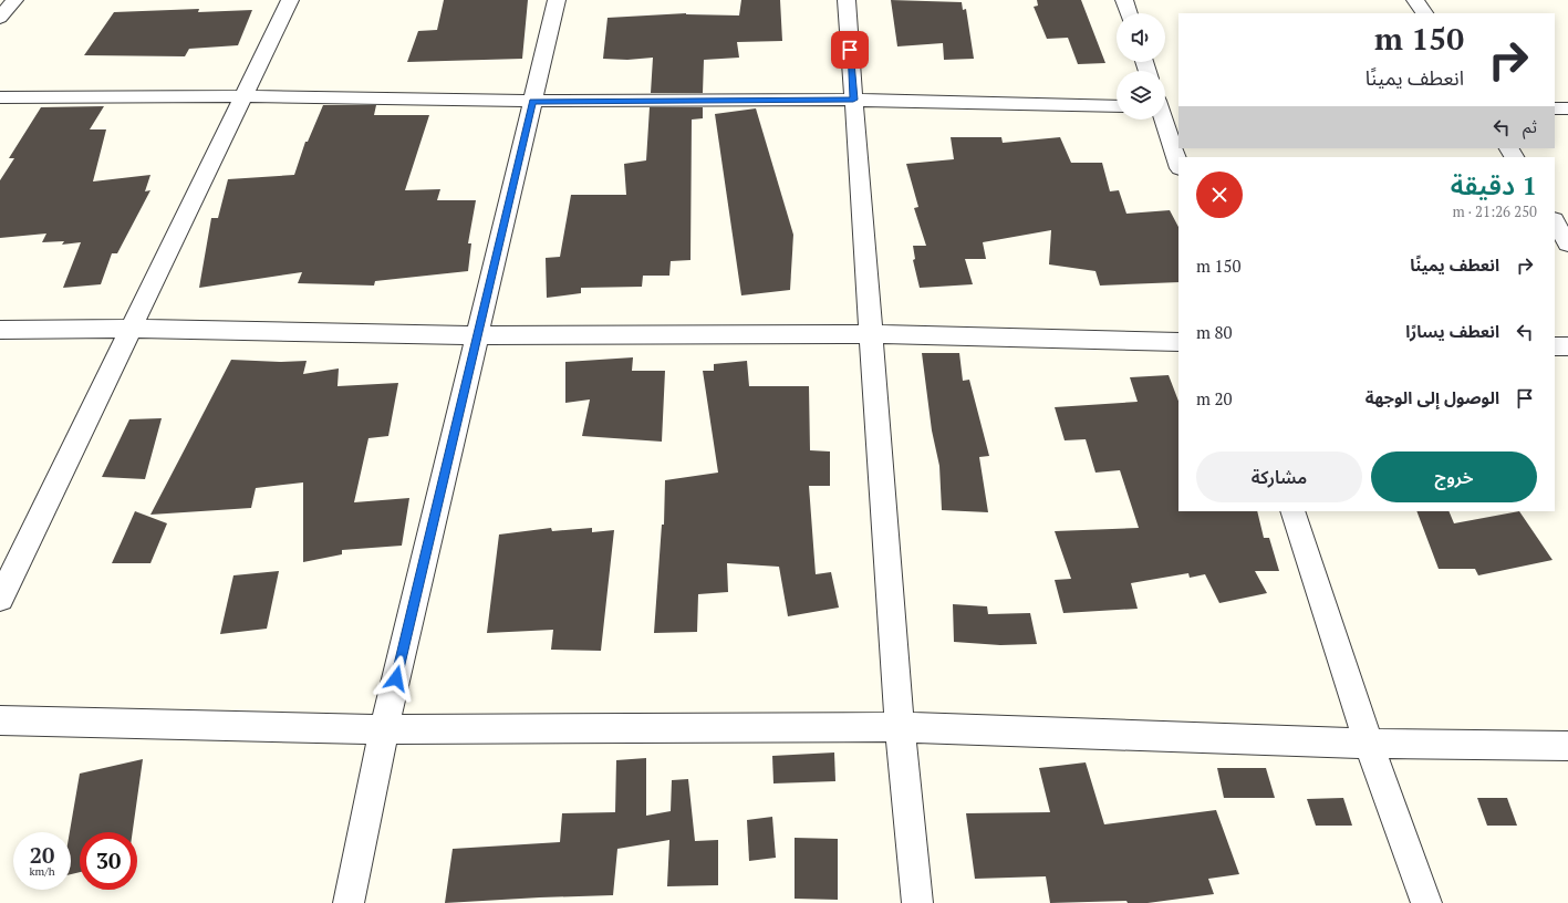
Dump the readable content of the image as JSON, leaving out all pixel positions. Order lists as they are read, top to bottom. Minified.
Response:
{"page":{"turn":["150 m","انعطف يمينًا"],"then":"ثم","heading":["1 دقيقة","250 m · 21:26"],"list":[{"name":"انعطف يمينًا","value":"150 m"},{"name":"انعطف يسارًا","value":"80 m"},{"name":"الوصول إلى الوجهة","value":"20 m"}],"buttons":["خروج","مشاركة"],"speed":"20 km/h","limit":"30"}}
